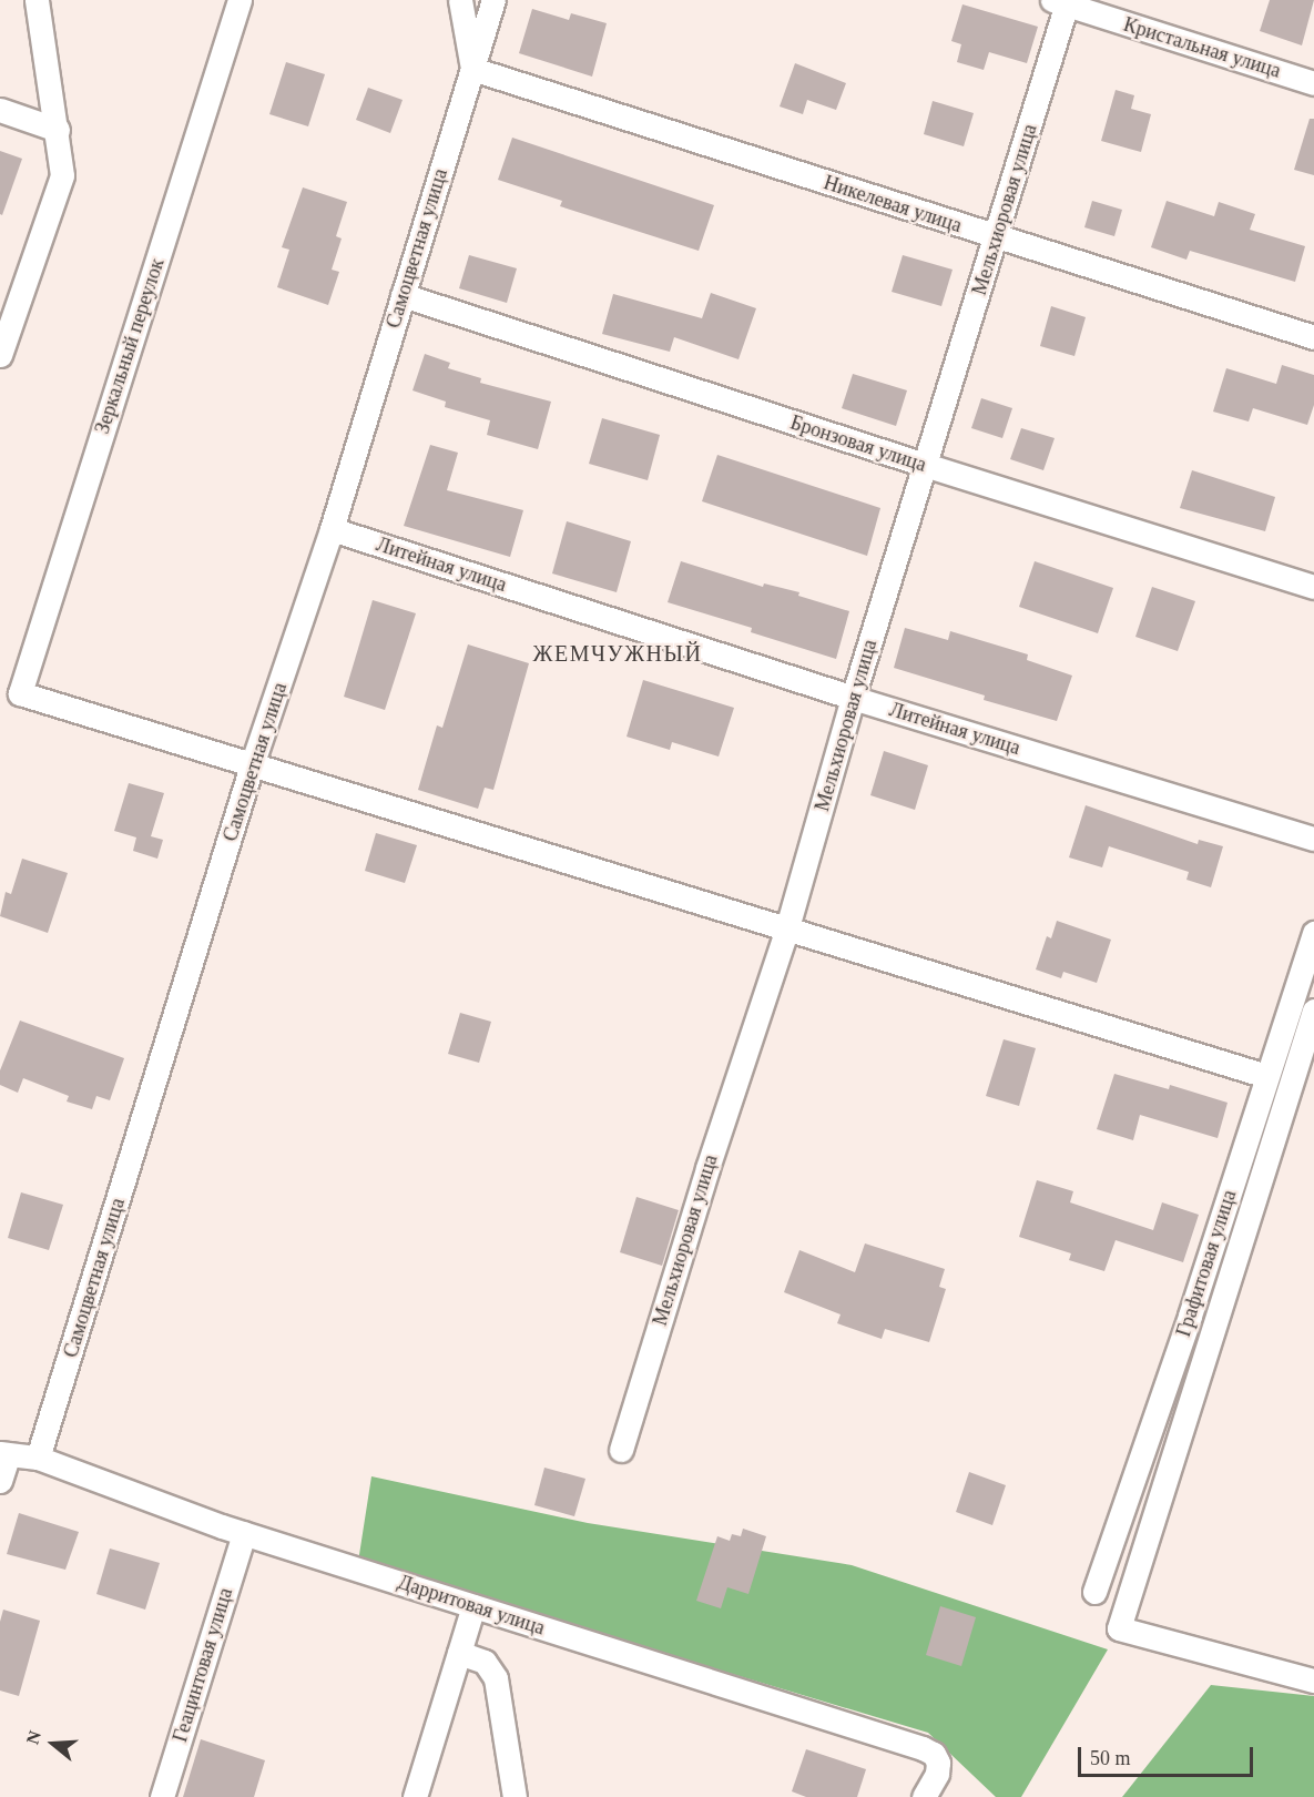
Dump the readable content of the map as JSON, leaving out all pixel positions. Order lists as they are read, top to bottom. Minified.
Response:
{"streets":{"street":["Кристальная улица","Никелевая улица","Мельхиоровая улица","Самоцветная улица","Зеркальный переулок","Бронзовая улица","Литейная улица","Графитовая улица","Дарритовая улица","Геацинтовая улица"]},"crossings":[["Кристальная улица","Мельхиоровая улица"],["Никелевая улица","Мельхиоровая улица"],["Никелевая улица","Самоцветная улица"],["Мельхиоровая улица","Бронзовая улица"],["Мельхиоровая улица","Литейная улица"],["Самоцветная улица","Зеркальный переулок"],["Самоцветная улица","Бронзовая улица"],["Самоцветная улица","Литейная улица"],["Самоцветная улица","Дарритовая улица"],["Дарритовая улица","Геацинтовая улица"]],"districts":["ЖЕМЧУЖНЫЙ"],"scale_bar":"50 m","north":"left"}
